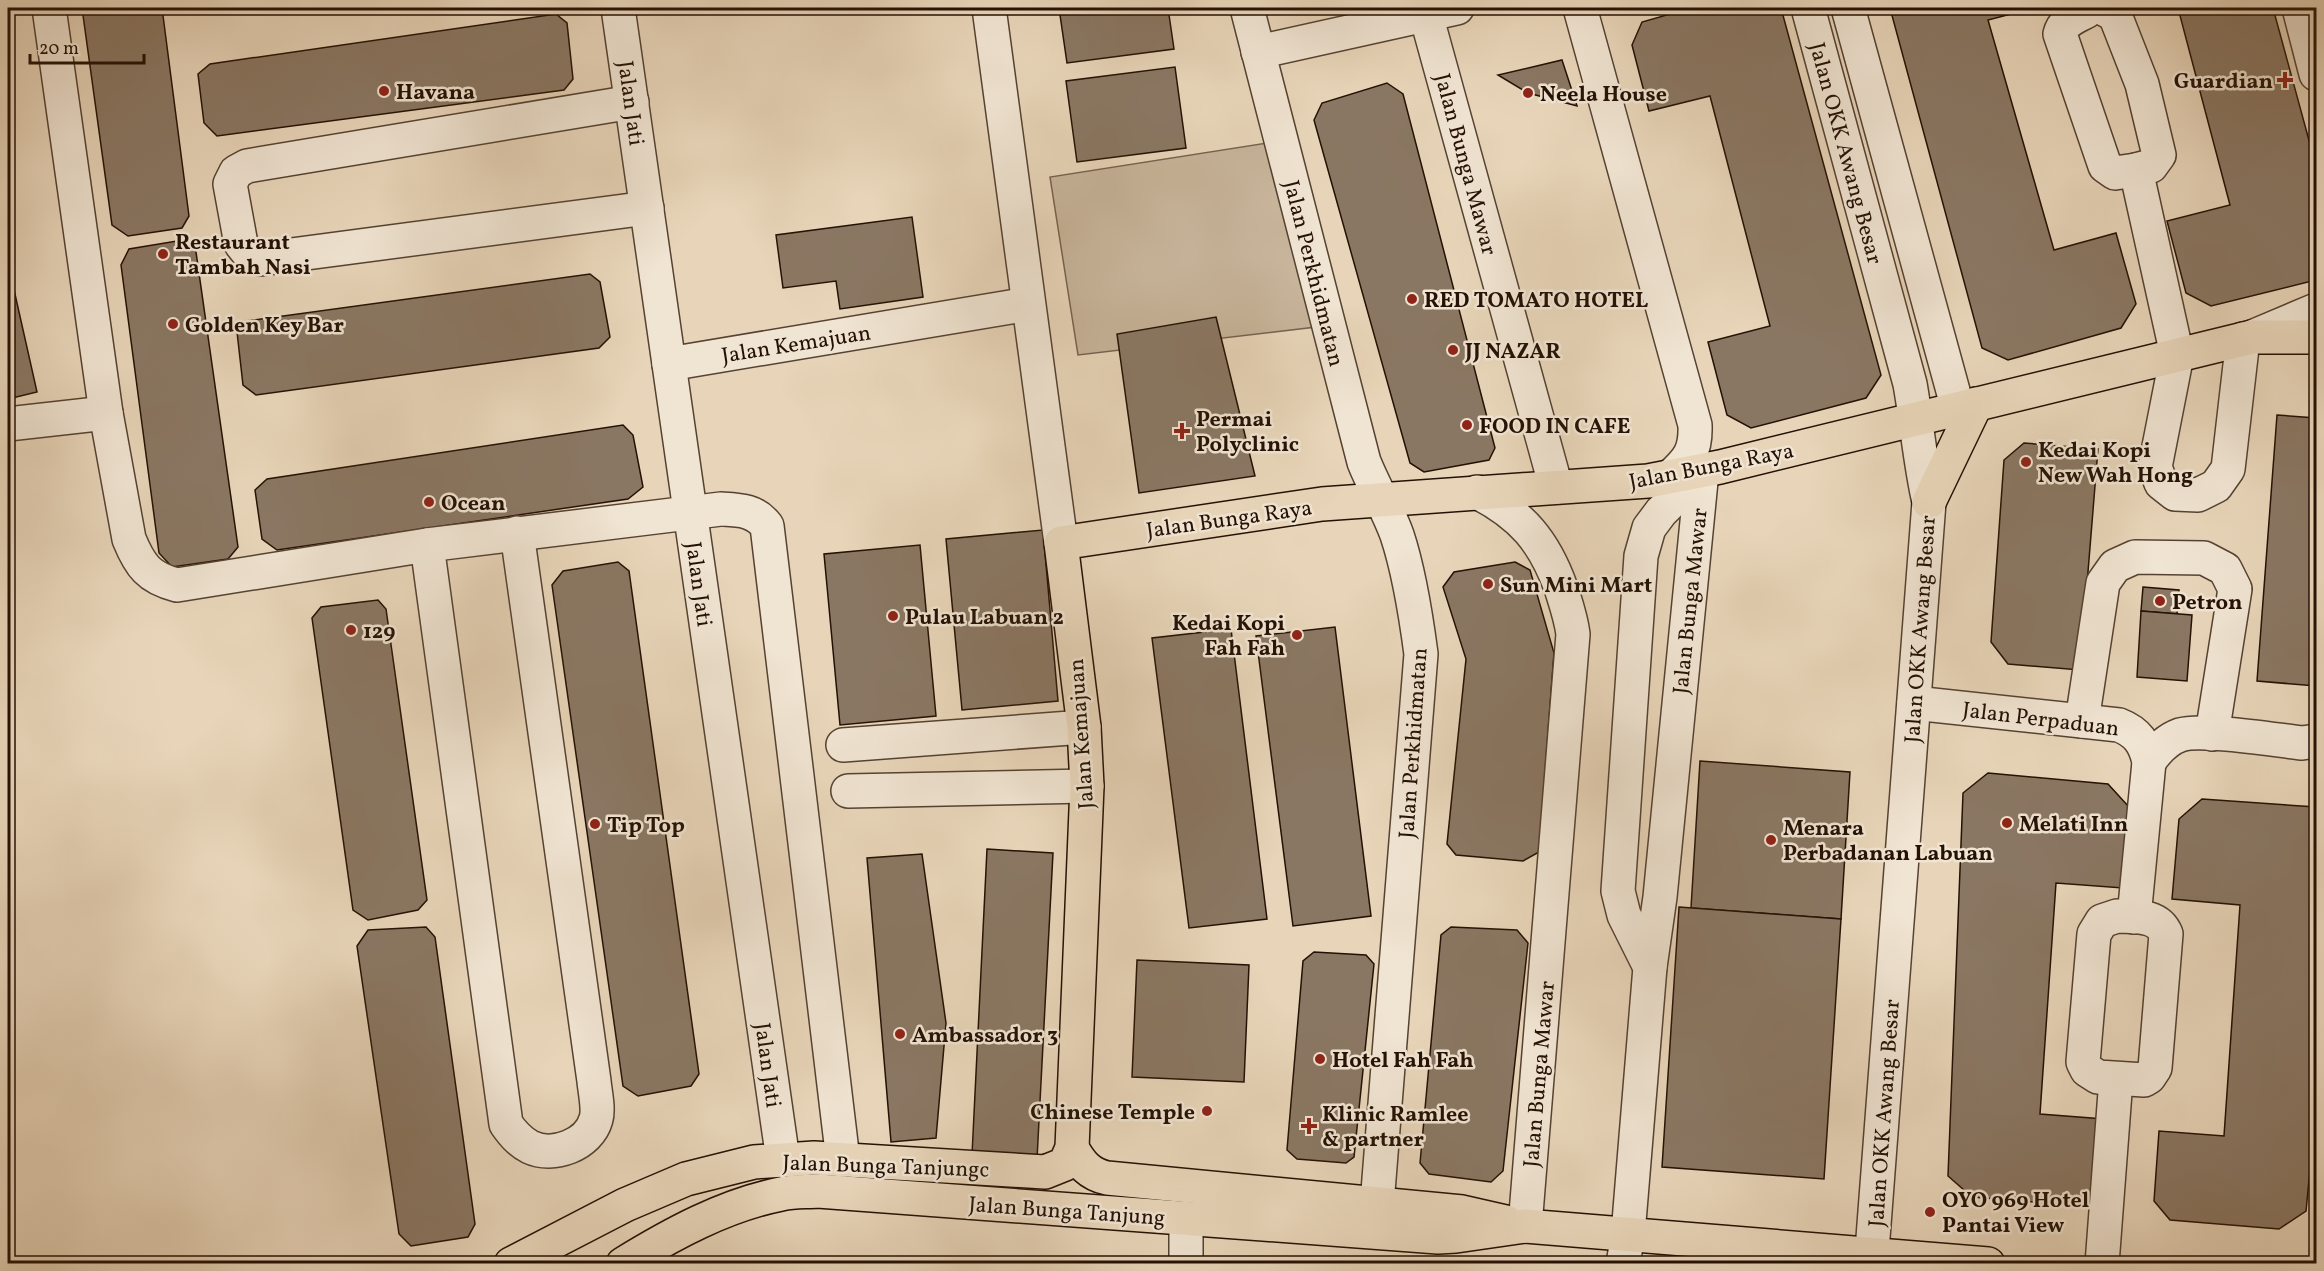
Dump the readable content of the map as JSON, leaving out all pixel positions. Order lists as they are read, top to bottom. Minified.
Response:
{"streets":{"main road":["Jalan Kemajuan","Jalan Bunga Raya","Jalan Bunga Tanjungc","Jalan Bunga Tanjung"],"street":["Jalan Jati","Jalan OKK Awang Besar","Jalan Bunga Mawar","Jalan Perkhidmatan","Jalan Perpaduan"]},"crossings":[["Jalan Jati","Jalan Kemajuan"],["Jalan Jati","Jalan Bunga Tanjungc"],["Jalan OKK Awang Besar","Jalan Bunga Raya"],["Jalan OKK Awang Besar","Jalan Perpaduan"],["Jalan OKK Awang Besar","Jalan Bunga Tanjung"],["Jalan Bunga Mawar","Jalan Bunga Raya"],["Jalan Bunga Mawar","Jalan Bunga Tanjung"],["Jalan Perkhidmatan","Jalan Bunga Raya"],["Jalan Perkhidmatan","Jalan Bunga Tanjung"],["Jalan Kemajuan","Jalan Bunga Raya"],["Jalan Kemajuan","Jalan Bunga Tanjungc"],["Jalan Kemajuan","Jalan Bunga Tanjung"],["Jalan Bunga Tanjungc","Jalan Bunga Tanjung"]],"places":{"health":["Guardian","Permai Polyclinic","Klinic Ramlee & partner"],"other":["Havana","Neela House","Restaurant Tambah Nasi","RED TOMATO HOTEL","Golden Key Bar","JJ NAZAR","FOOD IN CAFE","Kedai Kopi New Wah Hong","Ocean","Sun Mini Mart","Petron","Pulau Labuan 2","129","Kedai Kopi Fah Fah","Melati Inn","Tip Top","Menara Perbadanan Labuan","Ambassador 3","Hotel Fah Fah","Chinese Temple","OYO 969 Hotel Pantai View"]},"scale_bar":"20 m"}
